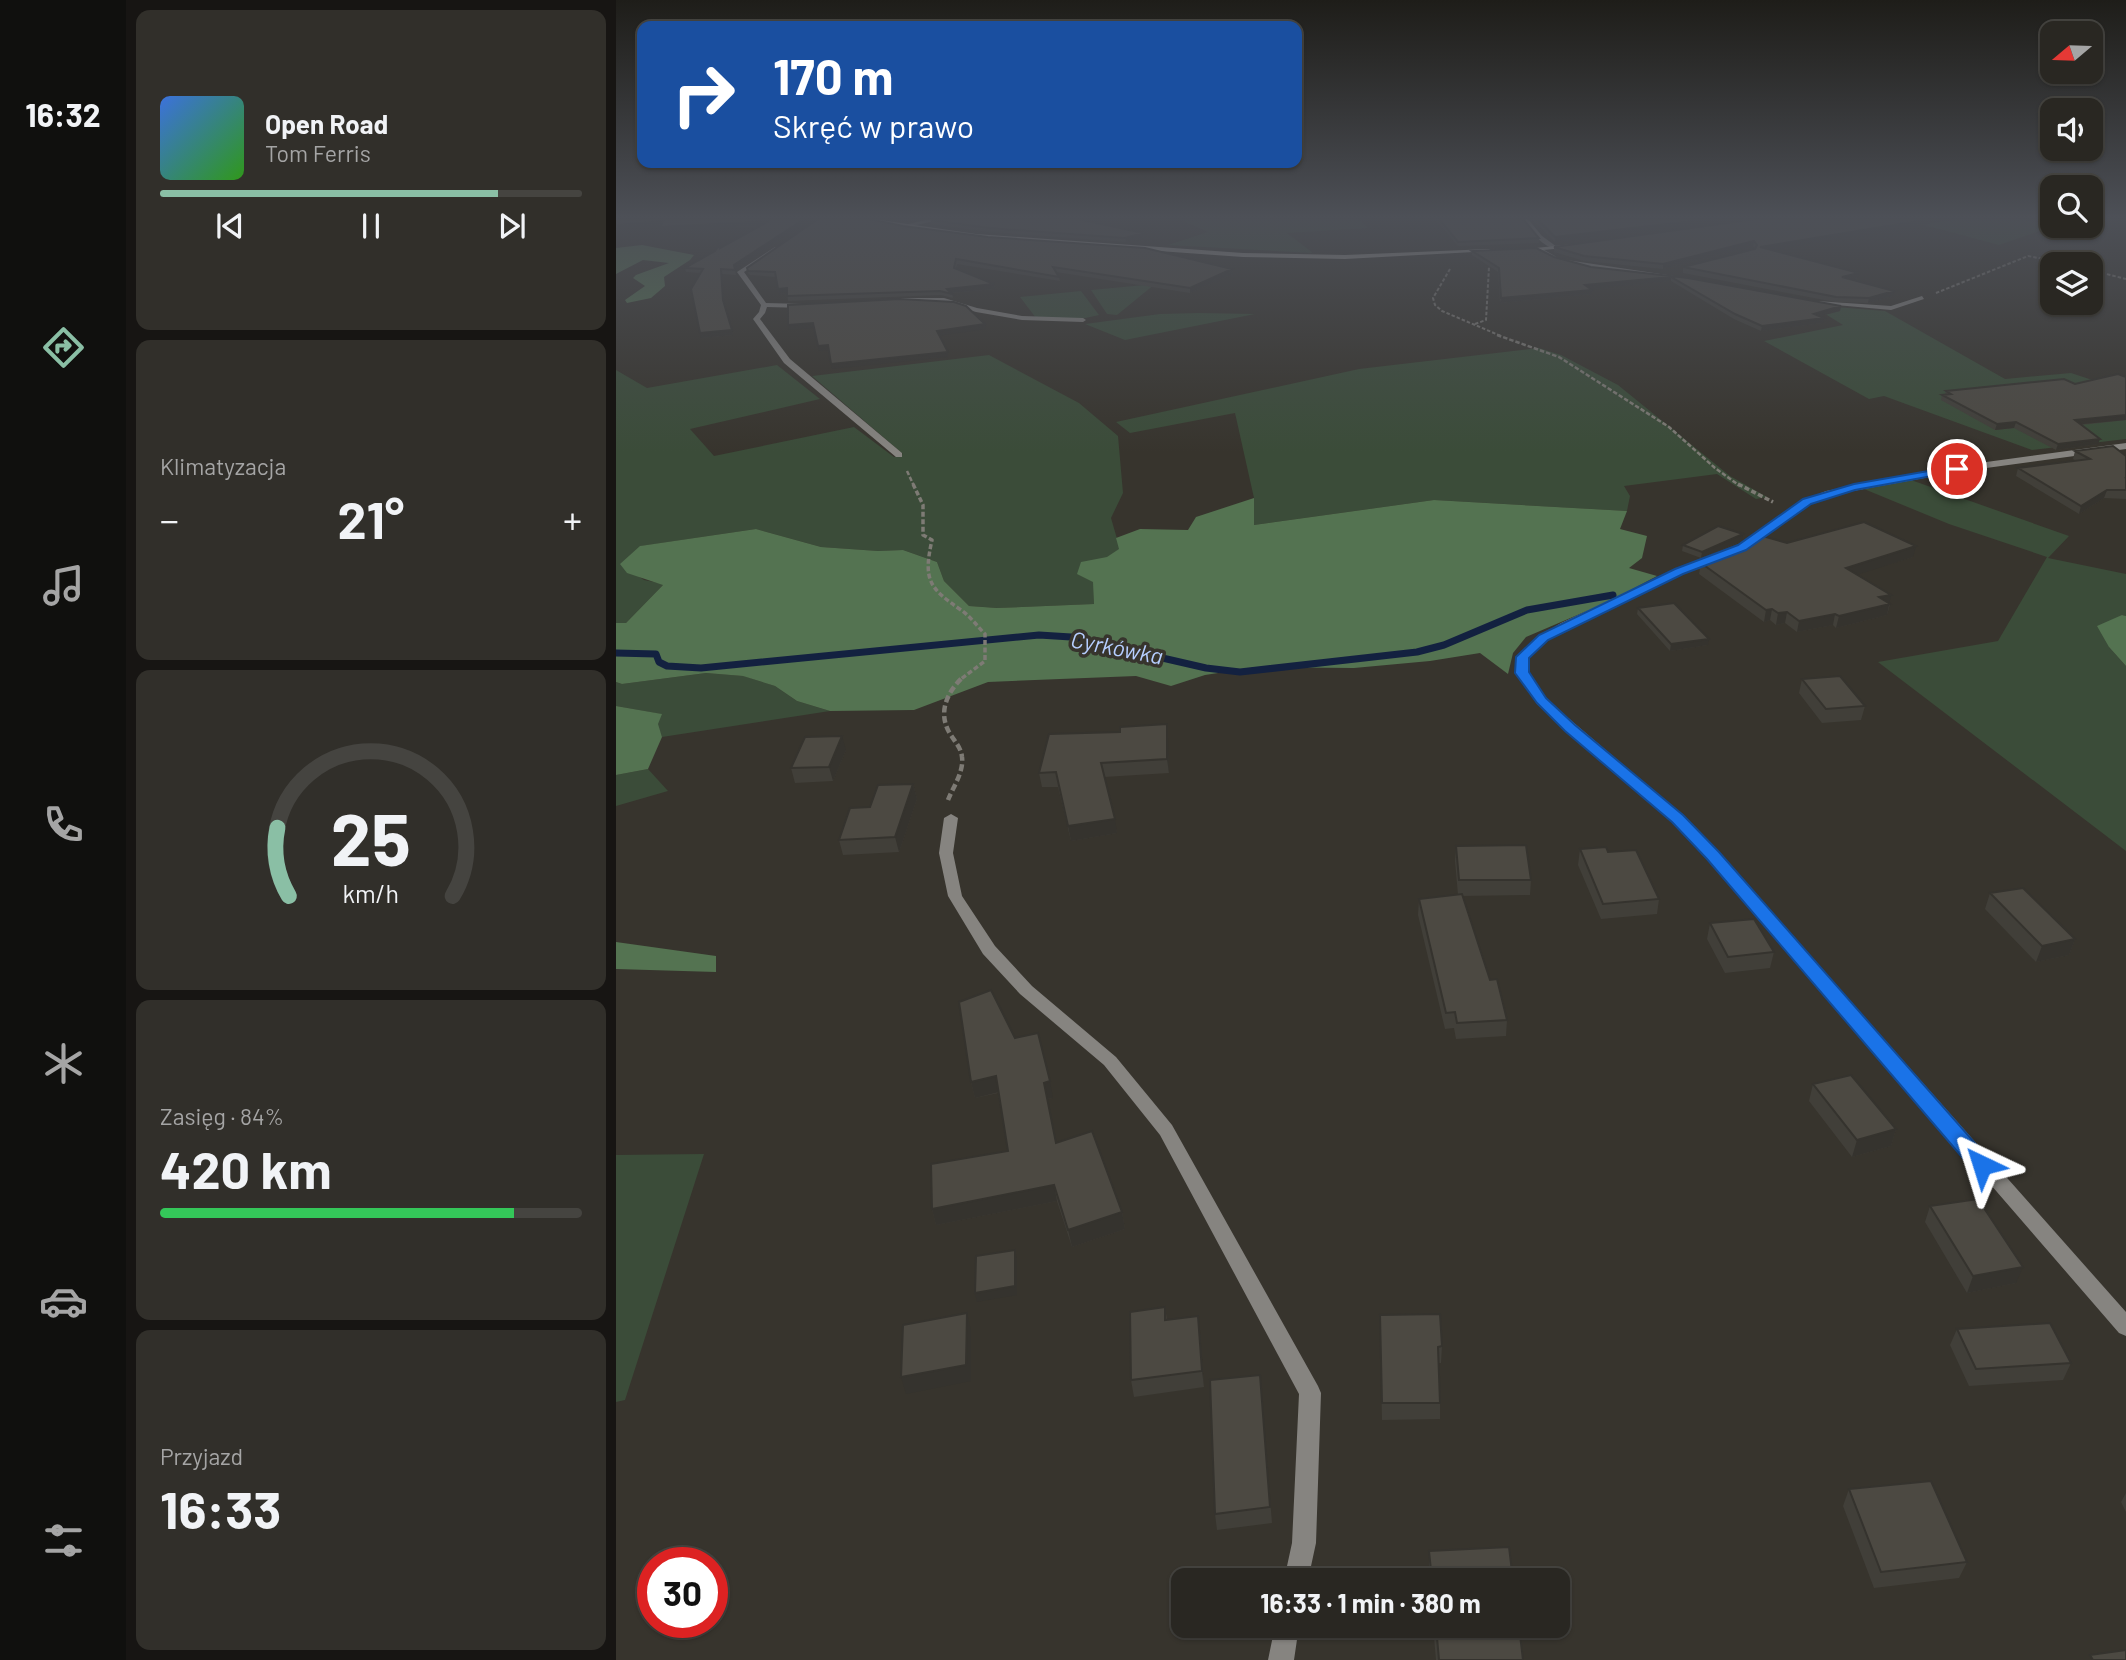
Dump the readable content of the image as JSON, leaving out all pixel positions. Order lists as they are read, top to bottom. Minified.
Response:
{"water":["Cyrkówka"],"north":"left","page":{"tabs":"16:32","turn":["170 m","Skręć w prawo"],"song":["Open Road","Tom Ferris"],"tile":["Klimatyzacja",["Zasięg · 84%","420 km"],["Przyjazd","16:33"]],"heat":["−","21°","+"],"limit":"30","trip":"16:33 · 1 min · 380 m","gauge":["25","km/h"]}}
